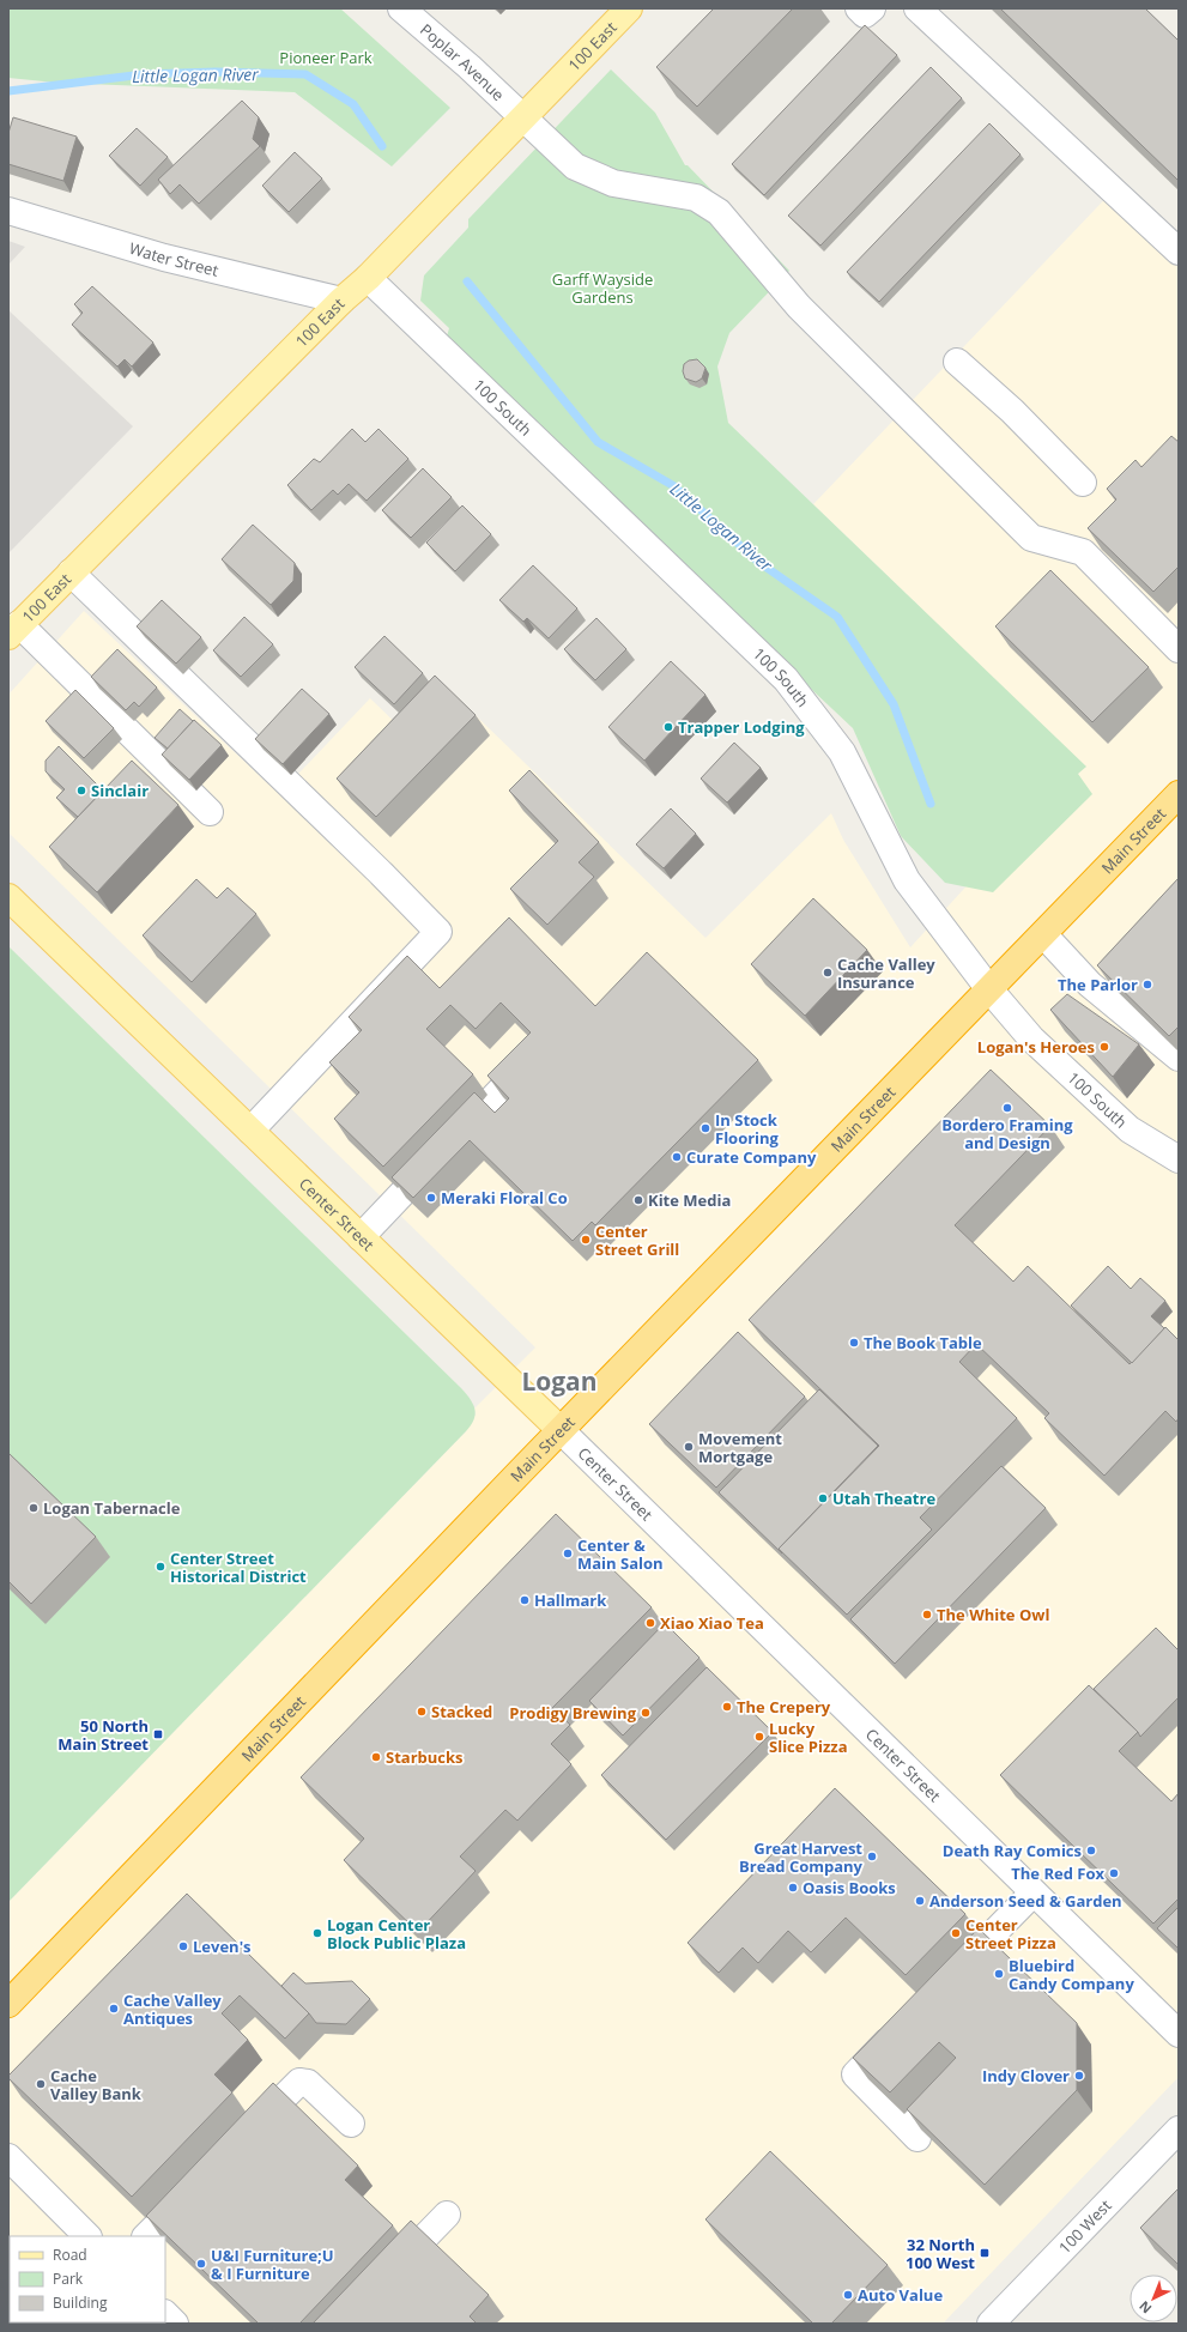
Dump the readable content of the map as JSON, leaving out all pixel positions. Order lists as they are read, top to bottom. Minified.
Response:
{"streets":{"highway":["Main Street"],"main road":["100 East","Center Street"],"street":["Poplar Avenue","Water Street","100 South","100 West"]},"crossings":[["100 East","Poplar Avenue"],["100 East","Water Street"],["100 East","100 South"],["100 South","Main Street"],["Main Street","Center Street"]],"districts":["Logan"],"water":["Little Logan River"],"parks":["Pioneer Park","Garff Wayside Gardens"],"places":{"other":["Trapper Lodging","Sinclair","Cache Valley Insurance","The Parlor","Logan's Heroes","Bordero Framing and Design","In Stock Flooring","Curate Company","Meraki Floral Co","Kite Media","Center Street Grill","The Book Table","Movement Mortgage","Utah Theatre","Logan Tabernacle","Center & Main Salon","Center Street Historical District","Hallmark","The White Owl","Xiao Xiao Tea","The Crepery","Stacked","Prodigy Brewing","Lucky Slice Pizza","Starbucks","Death Ray Comics","Great Harvest Bread Company","The Red Fox","Oasis Books","Anderson Seed & Garden","Logan Center Block Public Plaza","Center Street Pizza","Leven's","Bluebird Candy Company","Cache Valley Antiques","Indy Clover","Cache Valley Bank","U&I Furniture;U & I Furniture","Auto Value"],"transit":["50 North Main Street","32 North 100 West"]},"legend":["Road","Park","Building"],"north":"bottom left"}
